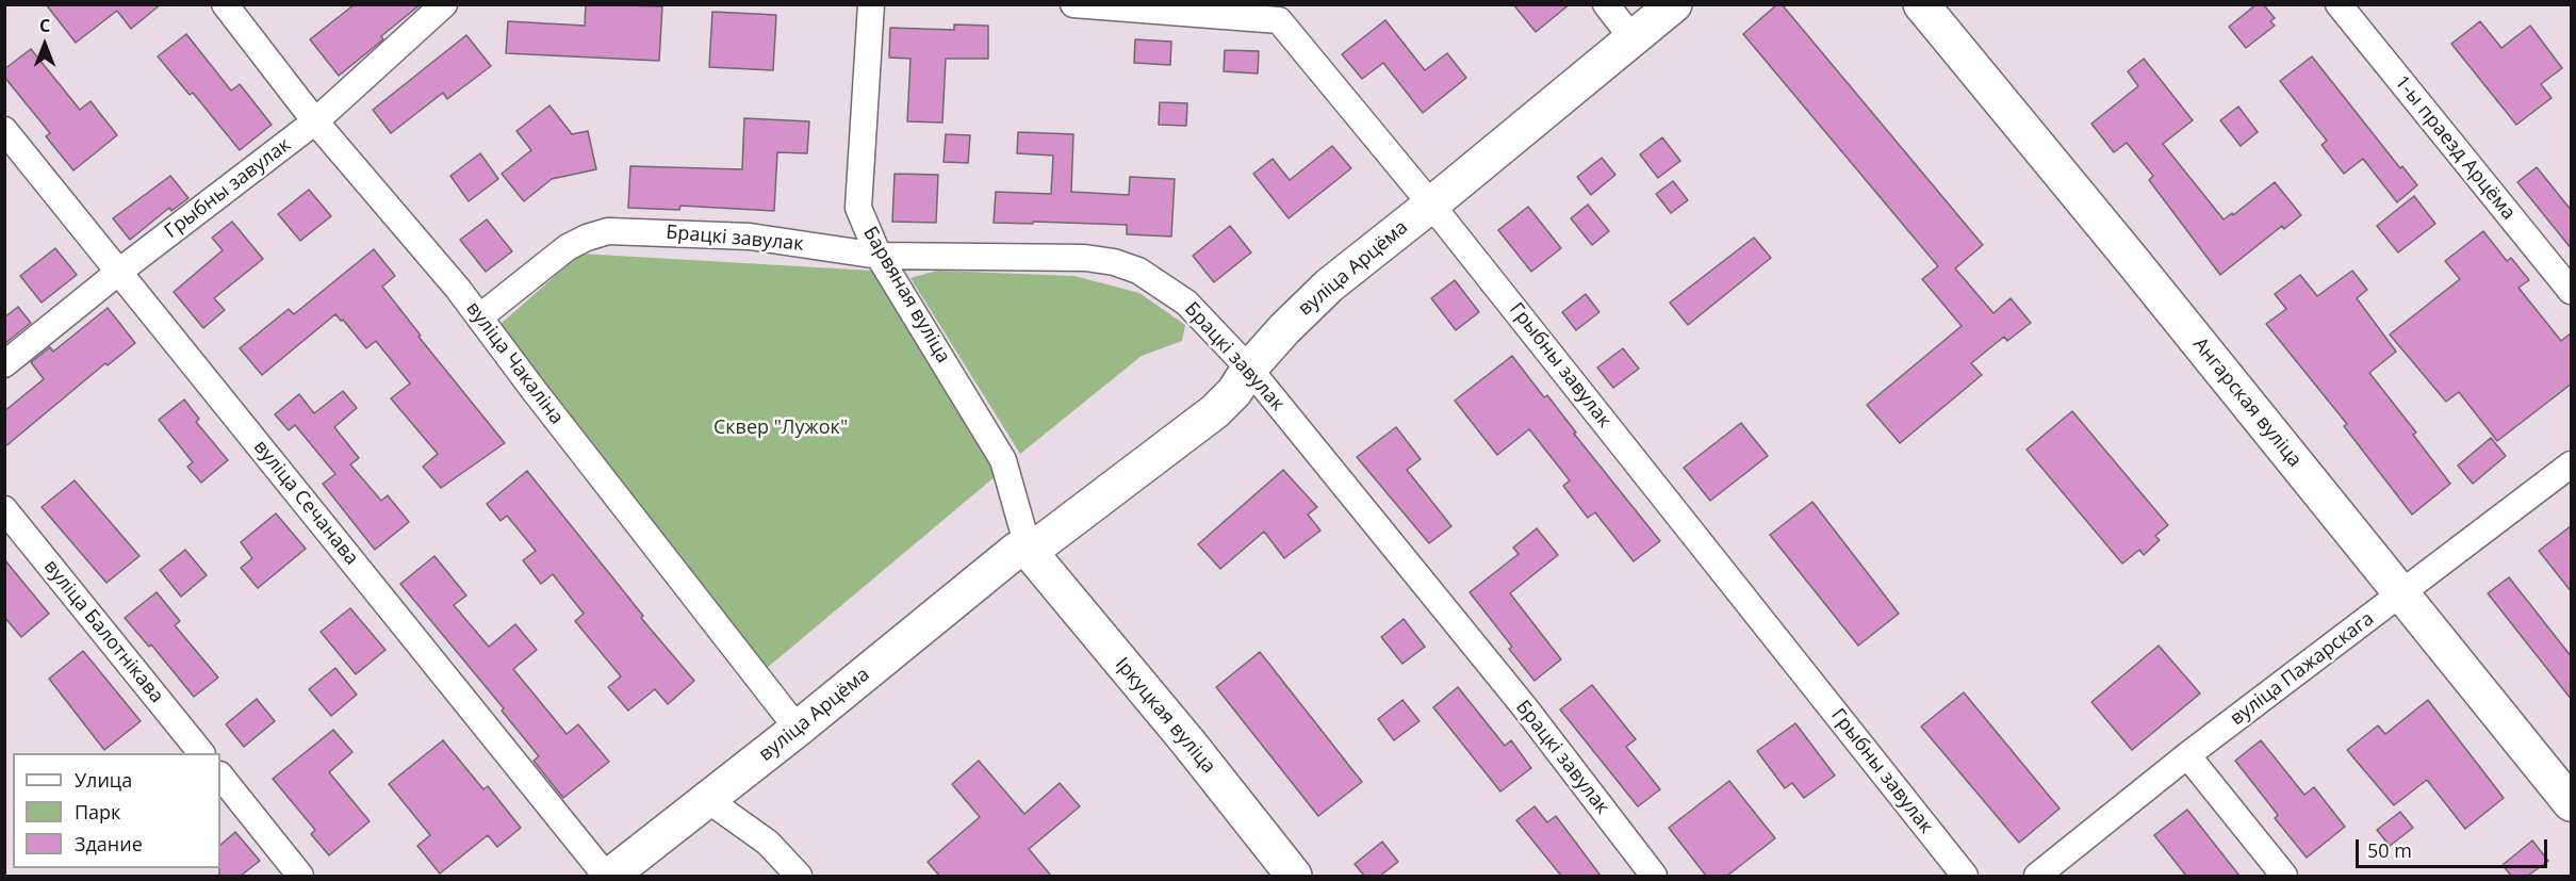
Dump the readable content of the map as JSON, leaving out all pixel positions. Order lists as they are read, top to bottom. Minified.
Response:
{"streets":{"street":["1-ы праезд Арцёма","Грыбны завулак","Брацкі завулак","вуліца Арцёма","Барвяная вуліца","вуліца Чакаліна","Ангарская вуліца","вуліца Сечанава","вуліца Балотнікава","вуліца Пажарскага","Іркуцкая вуліца"]},"crossings":[["Грыбны завулак","вуліца Арцёма"],["Грыбны завулак","вуліца Чакаліна"],["Грыбны завулак","вуліца Сечанава"],["Брацкі завулак","вуліца Арцёма"],["Брацкі завулак","Барвяная вуліца"],["Брацкі завулак","вуліца Чакаліна"],["вуліца Арцёма","Барвяная вуліца"],["вуліца Арцёма","вуліца Чакаліна"],["вуліца Арцёма","вуліца Сечанава"],["вуліца Арцёма","Іркуцкая вуліца"],["Барвяная вуліца","Іркуцкая вуліца"],["Ангарская вуліца","вуліца Пажарскага"]],"parks":["Сквер \"Лужок\""],"legend":["Улица","Парк","Здание"],"scale_bar":"50 m","north":"top"}
